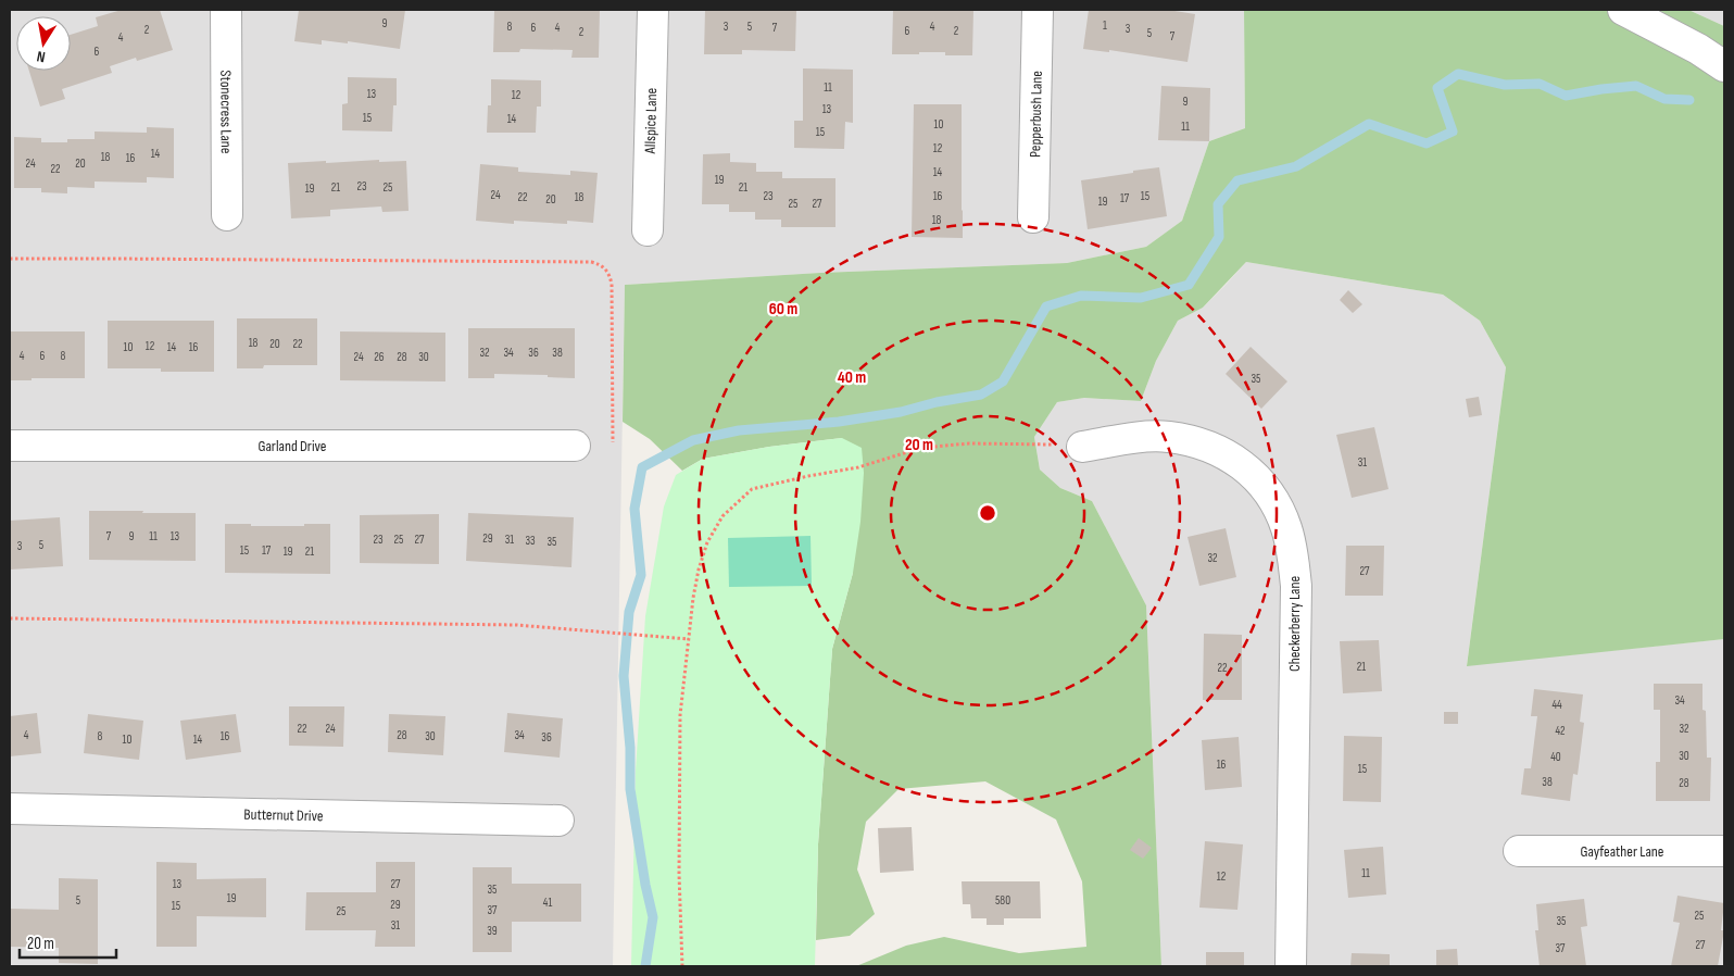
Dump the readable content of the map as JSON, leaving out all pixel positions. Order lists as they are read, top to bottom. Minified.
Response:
{"streets":{"street":["Stonecress Lane","Pepperbush Lane","Allspice Lane","Garland Drive","Checkerberry Lane","Butternut Drive","Gayfeather Lane"]},"house_numbers":["9","1","8","3","5","4","6","4","7","3","2","6","2","2","5","7","4","6","11","13","12","9","13","15","14","10","11","15","12","14","18","16","24","20","22","14","19","23","21","25","21","19","24","23","16","15","22","18","17","20","19","25","27","18","18","20","22","12","10","14","16","32","34","36","38","4","6","8","24","26","28","30","35","31","7","9","11","13","29","23","25","27","31","33","35","5","3","15","17","19","21","32","27","21","22","34","44","22","24","32","42","4","28","34","8","16","30","36","10","14","30","40","16","15","38","28","11","12","13","27","35","19","5","580","41","29","15","37","25","25","35","31","39","27","37"],"scale_bar":"20 m","north":"bottom","rings":["60 m","40 m","20 m"]}
